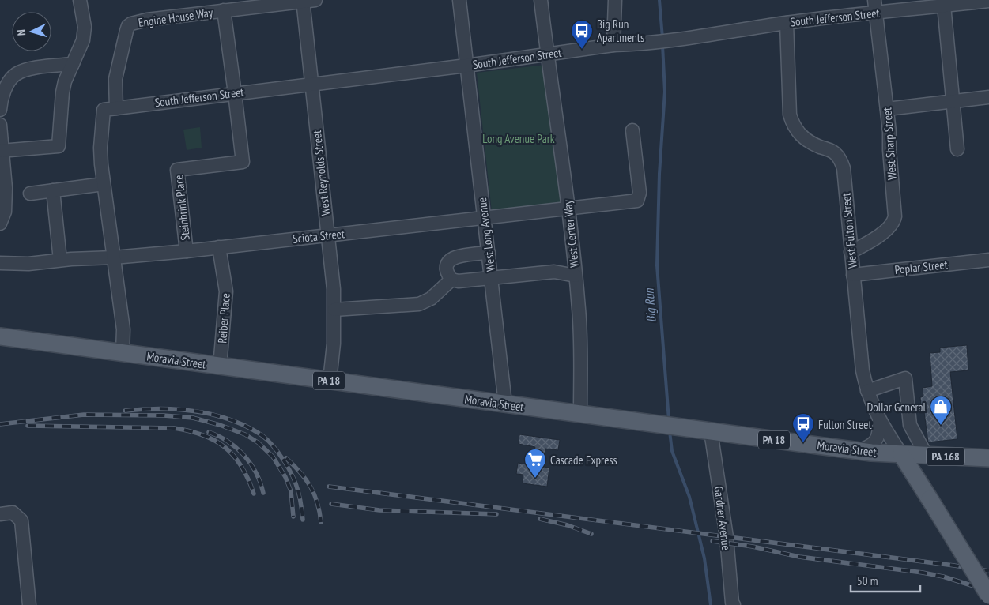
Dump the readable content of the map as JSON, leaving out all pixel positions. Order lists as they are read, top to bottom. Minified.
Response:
{"streets":{"main road":["Moravia Street","PA 18","PA 168"],"street":["Engine House Way","South Jefferson Street","West Sharp Street","West Reynolds Street","Steinbrink Place","West Fulton Street","West Center Way","West Long Avenue","Sciota Street","Poplar Street","Reiber Place","Gardner Avenue"]},"crossings":[["Engine House Way","South Jefferson Street"],["Engine House Way","West Reynolds Street"],["Engine House Way","Steinbrink Place"],["South Jefferson Street","West Sharp Street"],["South Jefferson Street","West Reynolds Street"],["South Jefferson Street","Steinbrink Place"],["South Jefferson Street","West Fulton Street"],["South Jefferson Street","West Center Way"],["South Jefferson Street","West Long Avenue"],["West Sharp Street","West Fulton Street"],["West Reynolds Street","Sciota Street"],["West Reynolds Street","Moravia Street"],["Steinbrink Place","Sciota Street"],["West Fulton Street","Poplar Street"],["West Fulton Street","Moravia Street"],["West Center Way","Sciota Street"],["West Center Way","Moravia Street"],["West Long Avenue","Sciota Street"],["West Long Avenue","Moravia Street"],["Sciota Street","Reiber Place"],["Reiber Place","Moravia Street"],["Moravia Street","Gardner Avenue"]],"water":["Big Run"],"parks":["Long Avenue Park"],"places":{"bus stop":["Big Run Apartments","Fulton Street"],"shop":["Dollar General"],"supermarket":["Cascade Express"]},"scale_bar":"50 m","north":"left"}
